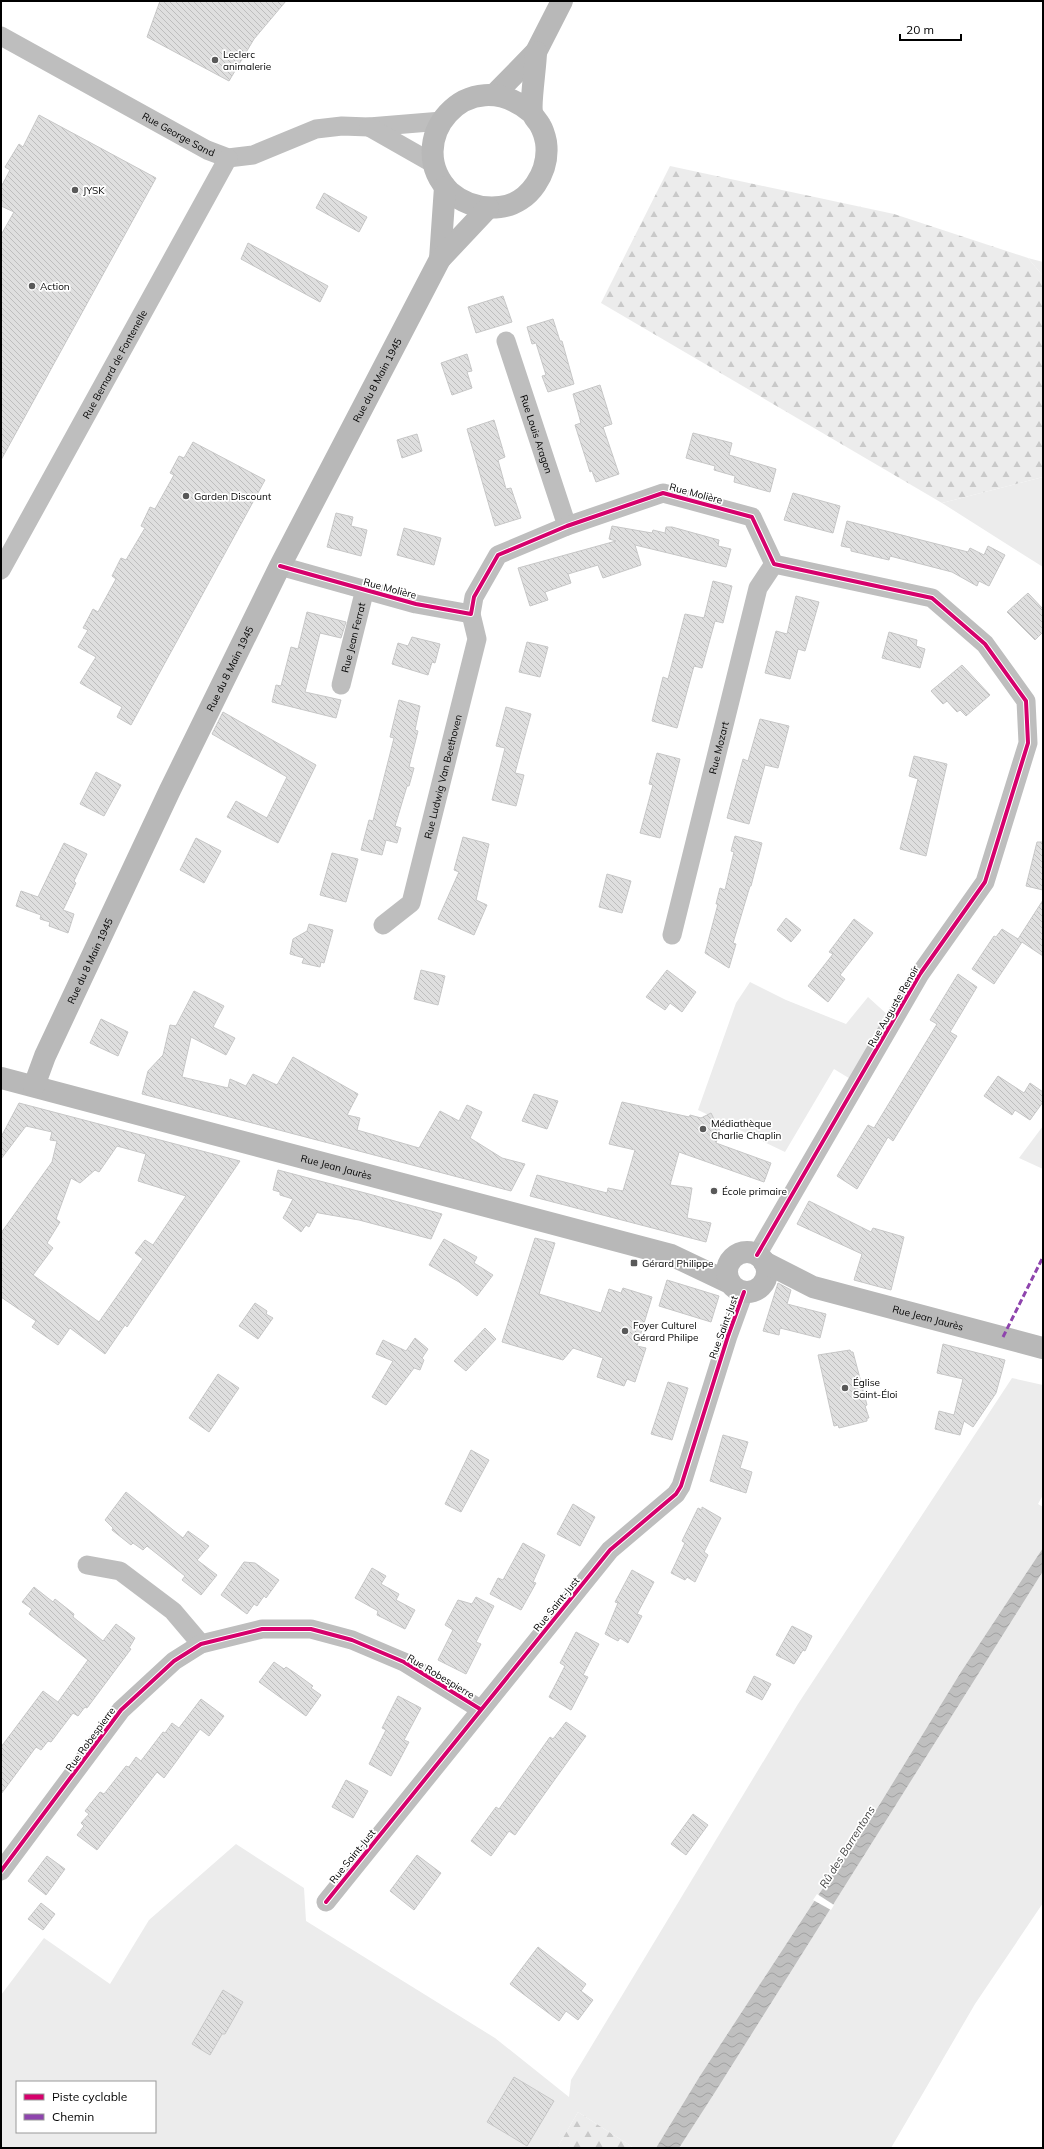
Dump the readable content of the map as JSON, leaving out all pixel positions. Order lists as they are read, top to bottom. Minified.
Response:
{"streets":{"main road":["Rue du 8 Main 1945","Rue Jean Jaurès"],"street":["Rue George Sand","Rue Bernard de Fontenelle","Rue Louis Aragon","Rue Molière","Rue Jean Ferrat","Rue Mozart","Rue Ludwig Van Beethoven","Rue Auguste Renoir","Rue Saint-Just","Rue Robespierre"]},"crossings":[["Rue George Sand","Rue Bernard de Fontenelle"],["Rue du 8 Main 1945","Rue Molière"],["Rue du 8 Main 1945","Rue Jean Jaurès"],["Rue Louis Aragon","Rue Molière"],["Rue Molière","Rue Jean Ferrat"],["Rue Molière","Rue Mozart"],["Rue Molière","Rue Ludwig Van Beethoven"],["Rue Molière","Rue Auguste Renoir"],["Rue Mozart","Rue Auguste Renoir"],["Rue Auguste Renoir","Rue Saint-Just"],["Rue Saint-Just","Rue Robespierre"]],"water":["Rû des Barrentons"],"places":{"other":["Leclerc animalerie","JYSK","Action","Garden Discount","Médiathèque Charlie Chaplin","École primaire","Foyer Culturel Gérard Philipe","Église Saint-Éloi"],"transit":["Gérard Philippe"]},"legend":["Piste cyclable","Chemin"],"scale_bar":"20 m"}
